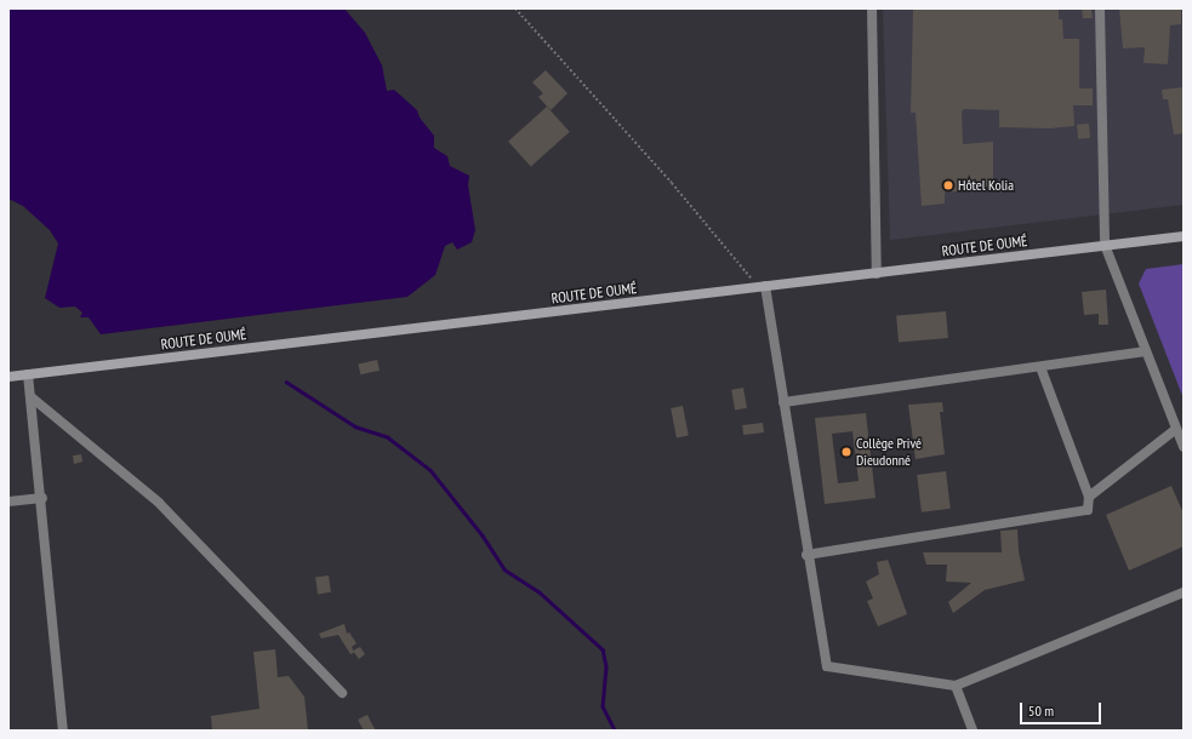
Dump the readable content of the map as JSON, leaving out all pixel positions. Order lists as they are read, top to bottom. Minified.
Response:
{"streets":{"main road":["ROUTE DE OUMÉ"]},"places":["Hôtel Kolia","Collège Privé Dieudonné"],"scale_bar":"50 m"}
